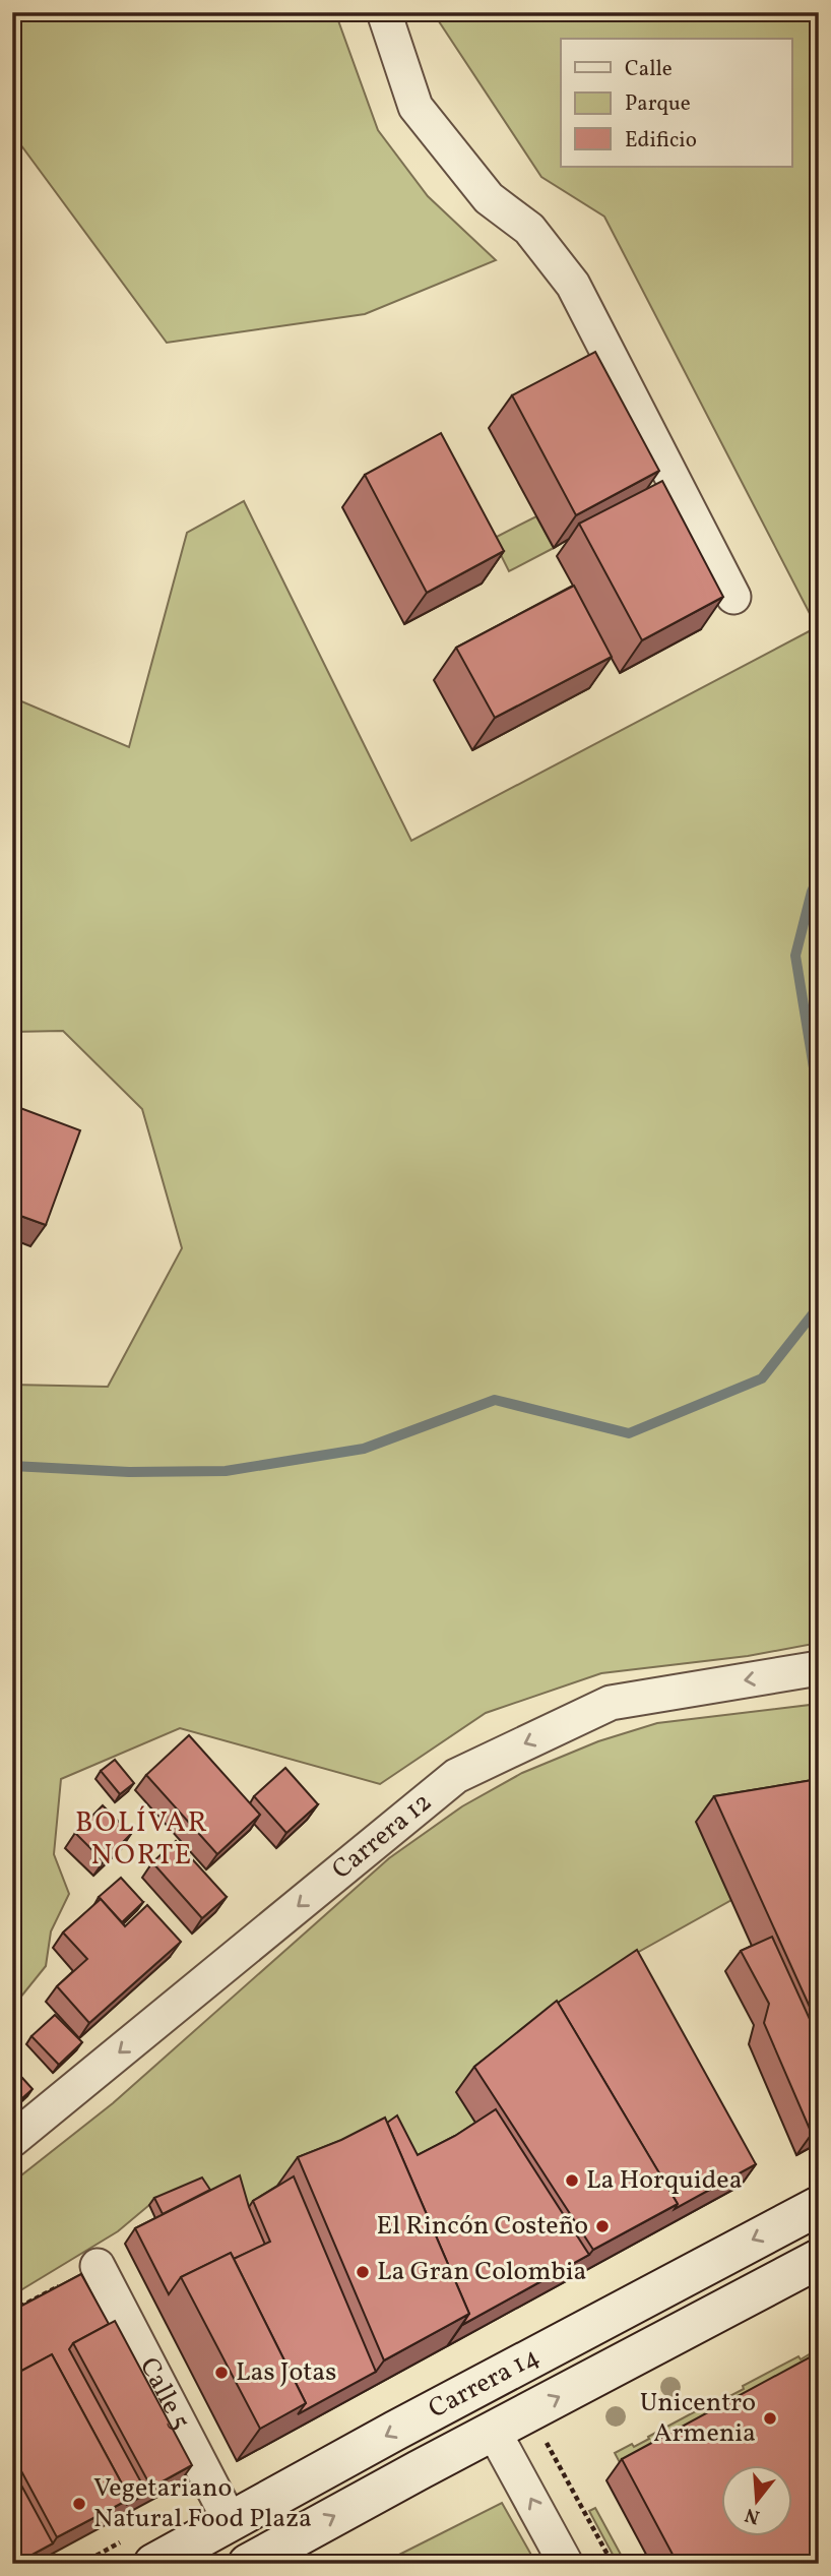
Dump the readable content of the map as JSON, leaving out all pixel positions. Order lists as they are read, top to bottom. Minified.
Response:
{"streets":{"main road":["Carrera 14"],"street":["Carrera 12","Calle 5"]},"crossings":[["Carrera 14","Calle 5"]],"one_way":["Carrera 12"],"districts":["BOLÍVAR NORTE"],"places":["La Horquidea","El Rincón Costeño","La Gran Colombia","Las Jotas","Unicentro Armenia","Vegetariano Natural Food Plaza"],"legend":["Calle","Parque","Edificio"],"north":"bottom"}
